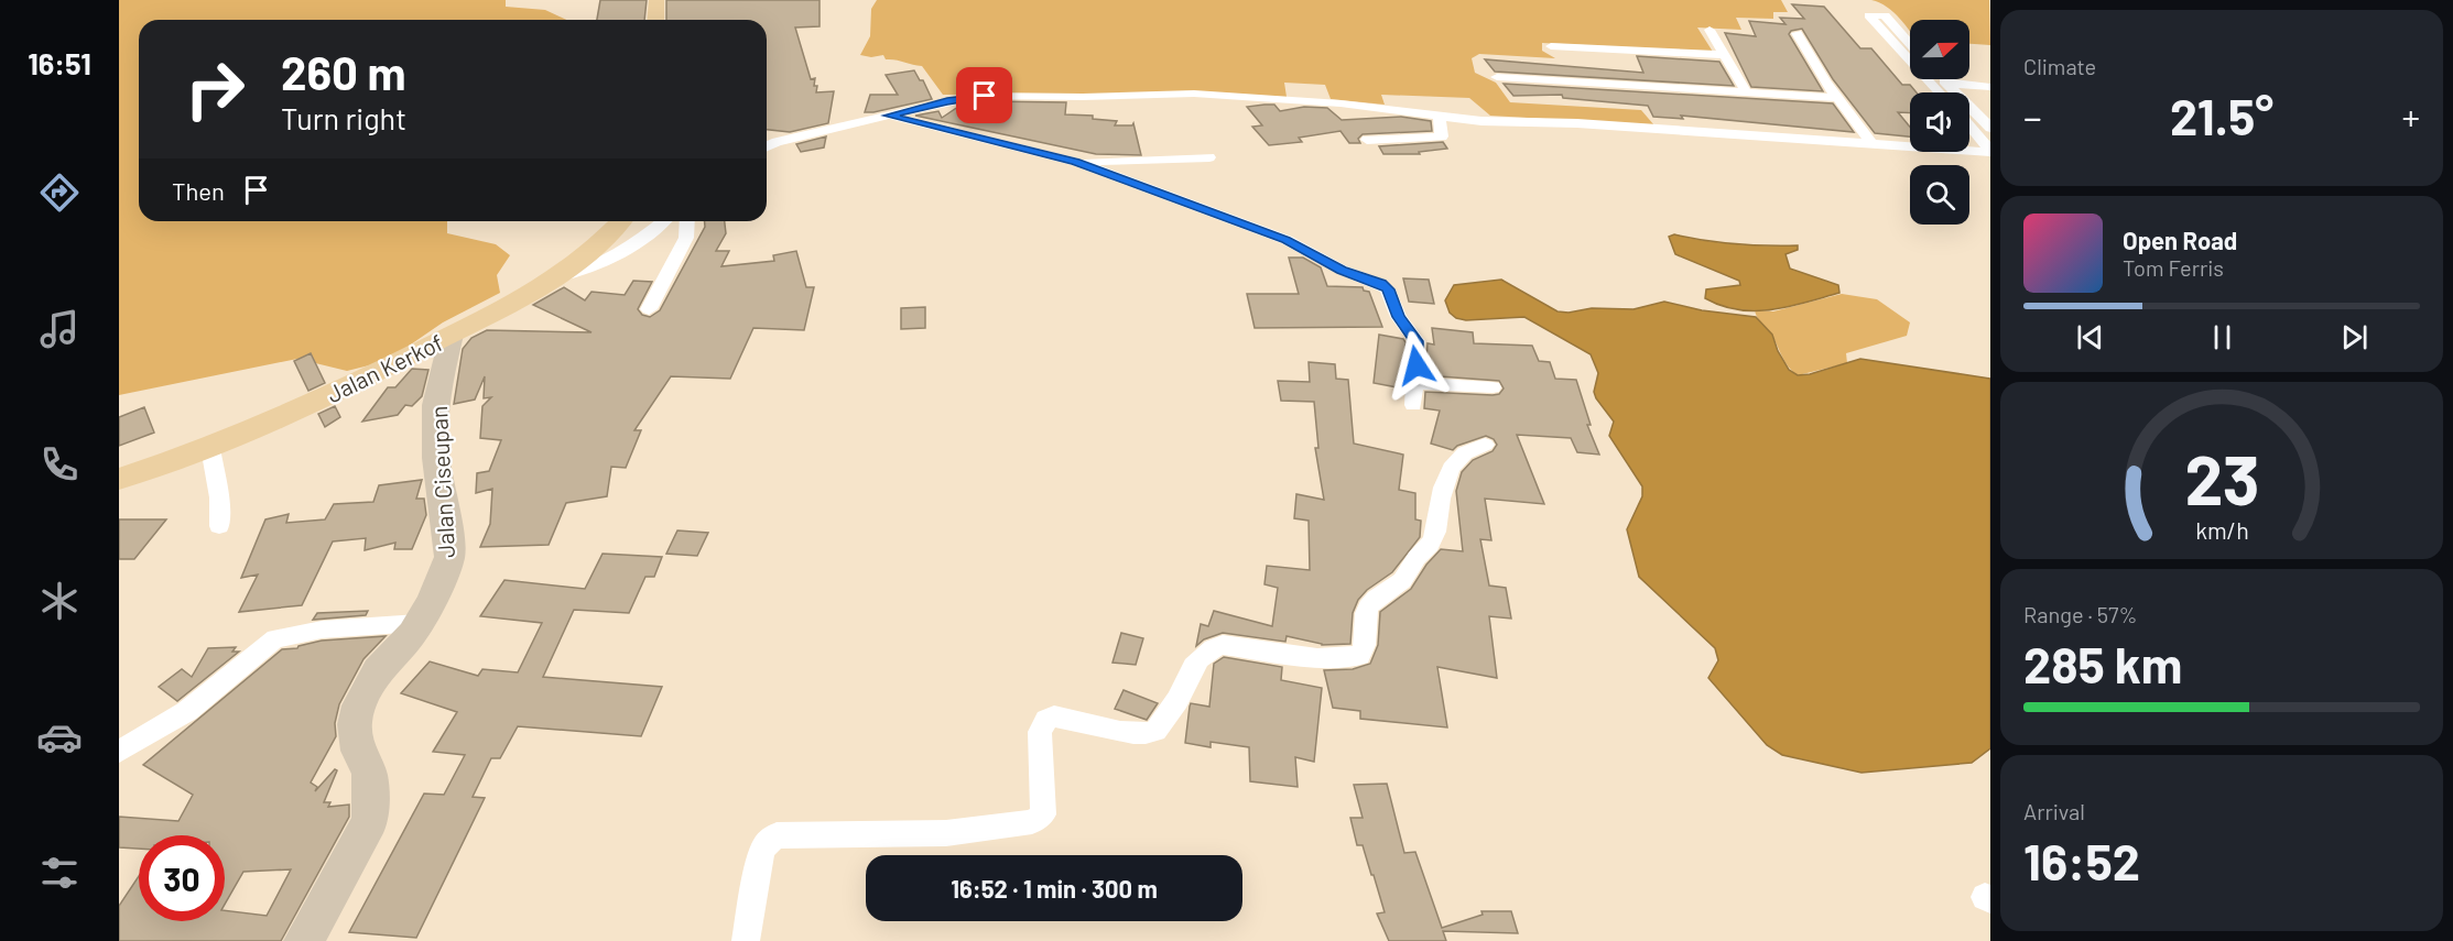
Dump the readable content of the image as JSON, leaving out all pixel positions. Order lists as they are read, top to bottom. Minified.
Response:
{"streets":{"main road":["Jalan Kerkof","Jalan Ciseupan"]},"crossings":[["Jalan Kerkof","Jalan Ciseupan"]],"north":"right","page":{"tabs":"16:51","tile":["Climate",["Range · 57%","285 km"],["Arrival","16:52"]],"turn":["260 m","Turn right"],"heat":["−","21.5°","+"],"then":"Then","song":["Open Road","Tom Ferris"],"limit":"30","trip":"16:52 · 1 min · 300 m","gauge":["23","km/h"]}}
